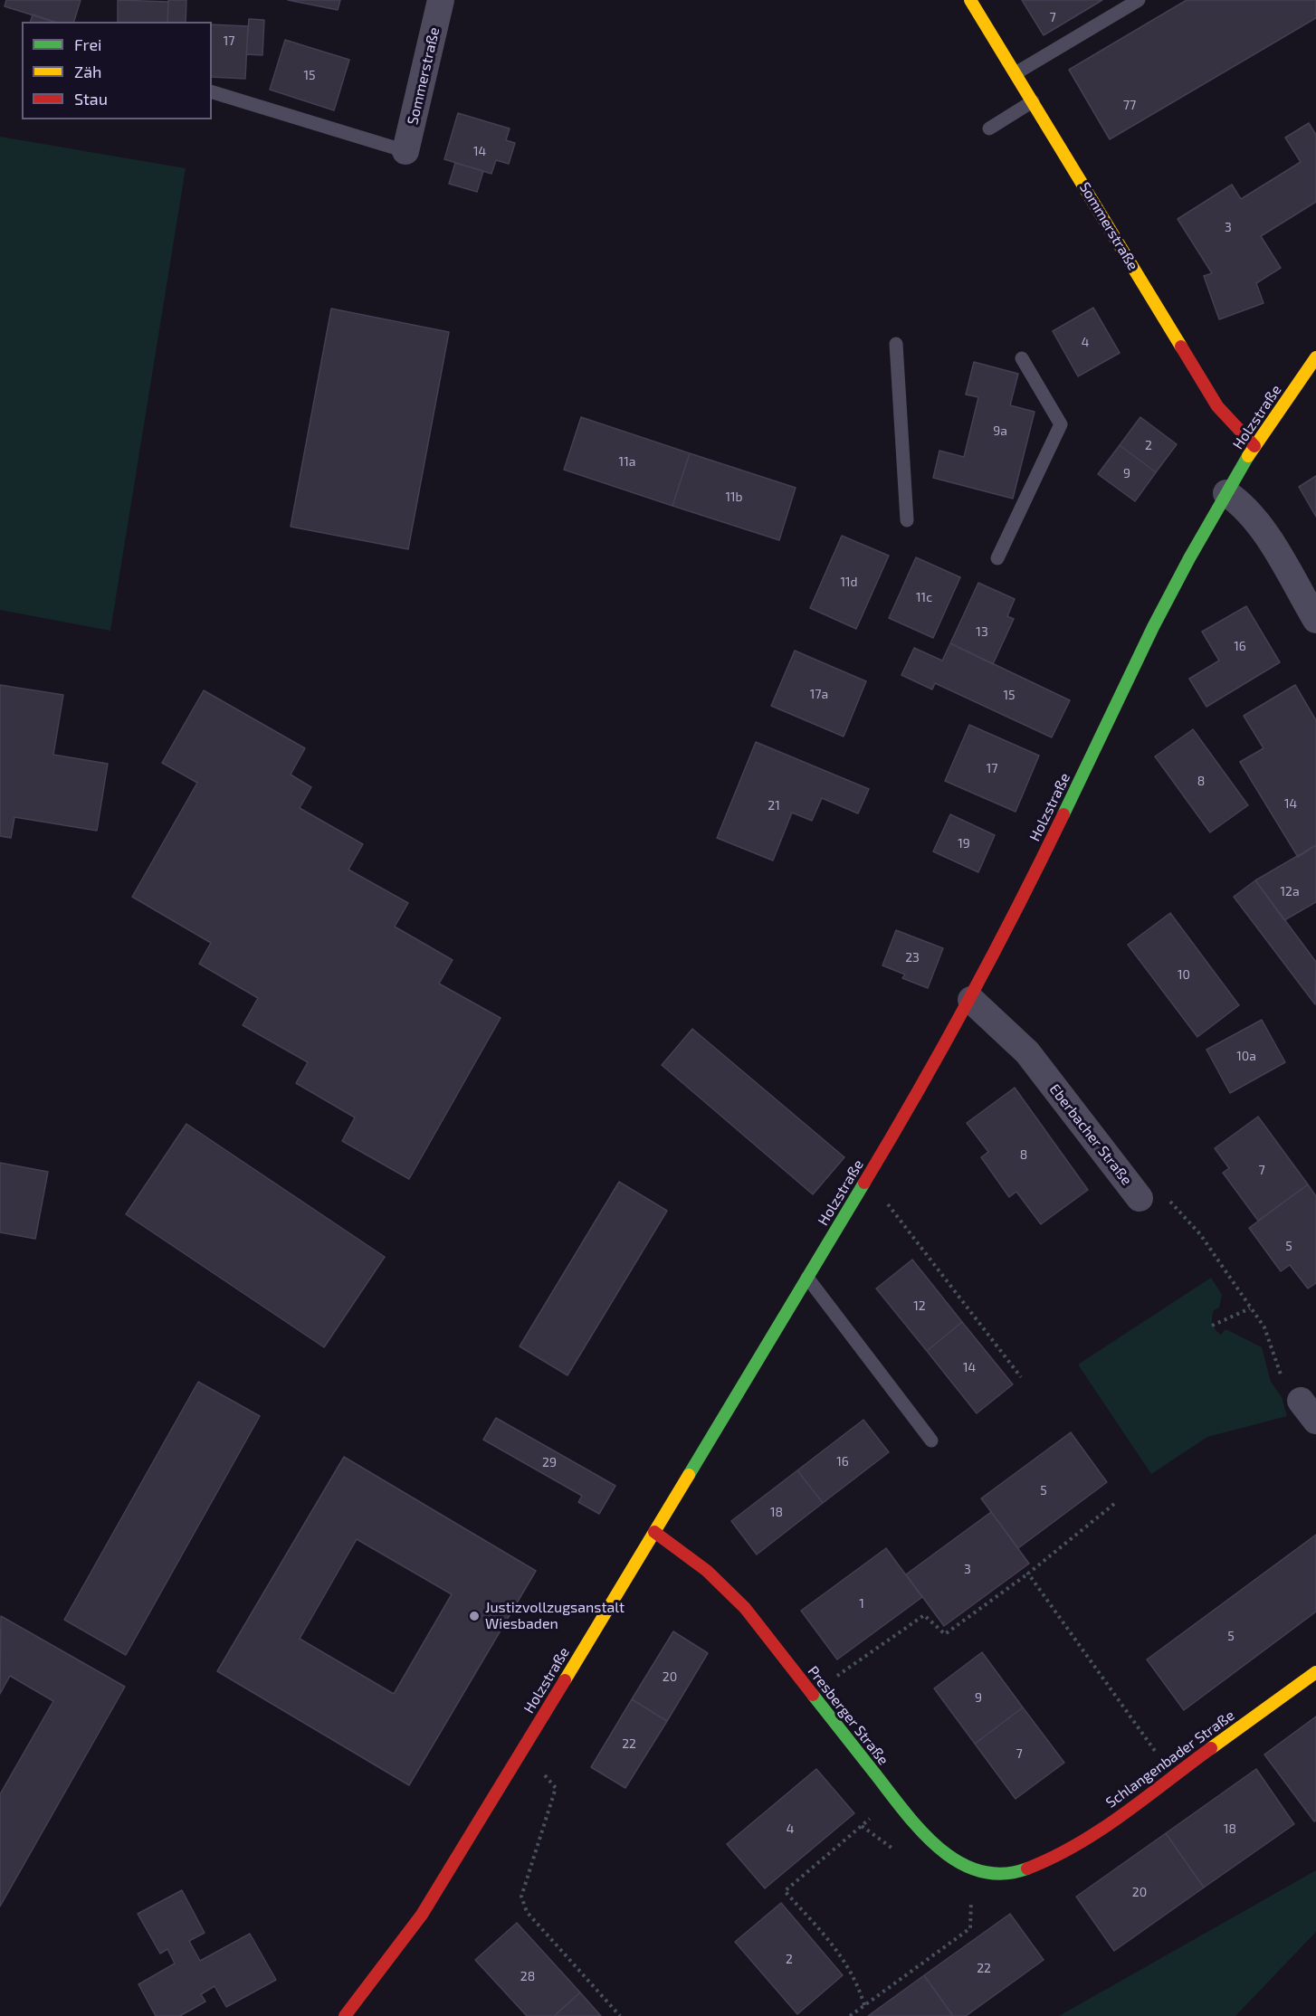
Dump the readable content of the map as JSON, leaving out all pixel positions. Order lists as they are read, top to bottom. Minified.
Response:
{"streets":{"street":["Sommerstraße","Holzstraße","Eberbacher Straße","Presberger Straße","Schlangenbader Straße"]},"crossings":[["Sommerstraße","Holzstraße"],["Holzstraße","Eberbacher Straße"],["Holzstraße","Presberger Straße"],["Presberger Straße","Schlangenbader Straße"]],"places":["Justizvollzugsanstalt Wiesbaden"],"house_numbers":["7","17","15","77","14","3","4","9a","2","11a","9","11b","11d","11c","13","16","17a","15","17","8","14","21","19","12a","23","10","10a","8","7","5","12","14","16","29","5","18","3","1","5","20","9","22","7","4","18","20","2","22","28"],"legend":["Frei","Zäh","Stau"]}
